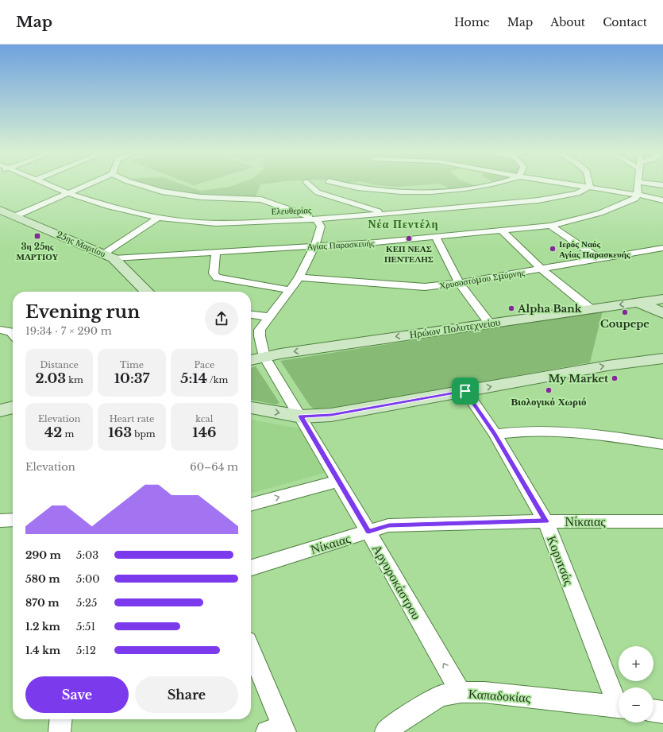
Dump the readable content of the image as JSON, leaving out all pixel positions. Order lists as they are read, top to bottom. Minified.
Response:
{"streets":{"main road":["25ης Μαρτίου","Ηρώων Πολυτεχνείου"],"street":["Ελευθερίας","Αγίας Παρασκευής","Χρυσοστόμου Σμύρνης","Νίκαιας","Κορυτσάς","Αργυροκάστρου","Καπαδοκίας"]},"crossings":[["Ελευθερίας","Αργυροκάστρου"],["25ης Μαρτίου","Αγίας Παρασκευής"],["Αγίας Παρασκευής","Αργυροκάστρου"],["Χρυσοστόμου Σμύρνης","Αργυροκάστρου"],["Ηρώων Πολυτεχνείου","Αργυροκάστρου"],["Νίκαιας","Κορυτσάς"],["Νίκαιας","Αργυροκάστρου"],["Αργυροκάστρου","Καπαδοκίας"]],"districts":["Νέα Πεντέλη"],"places":{"transit":["3η 25ης ΜΑΡΤΙΟΥ"],"other":["ΚΕΠ ΝΕΑΣ ΠΕΝΤΕΛΗΣ","Ιερός Ναός Αγίας Παρασκευής","Alpha Bank","Coupepe","My Market","Βιολογικό Χωριό"]},"page":{"header":"Map","nav":["Home","Map","About","Contact"],"heading":["Evening run","19:34 · 7 × 290 m"],"stats":[["Distance","2.03 km"],["Time","10:37"],["Pace","5:14 /km"],["Elevation","42 m"],["Heart rate","163 bpm"],["kcal","146"]],"chart":["Elevation","60–64 m"],"list":[{"name":"290 m","note":"5:03"},{"name":"580 m","note":"5:00"},{"name":"870 m","note":"5:25"},{"name":"1.2 km","note":"5:51"},{"name":"1.4 km","note":"5:12"}],"map_buttons":["+","−"],"buttons":["Save","Share"]}}
